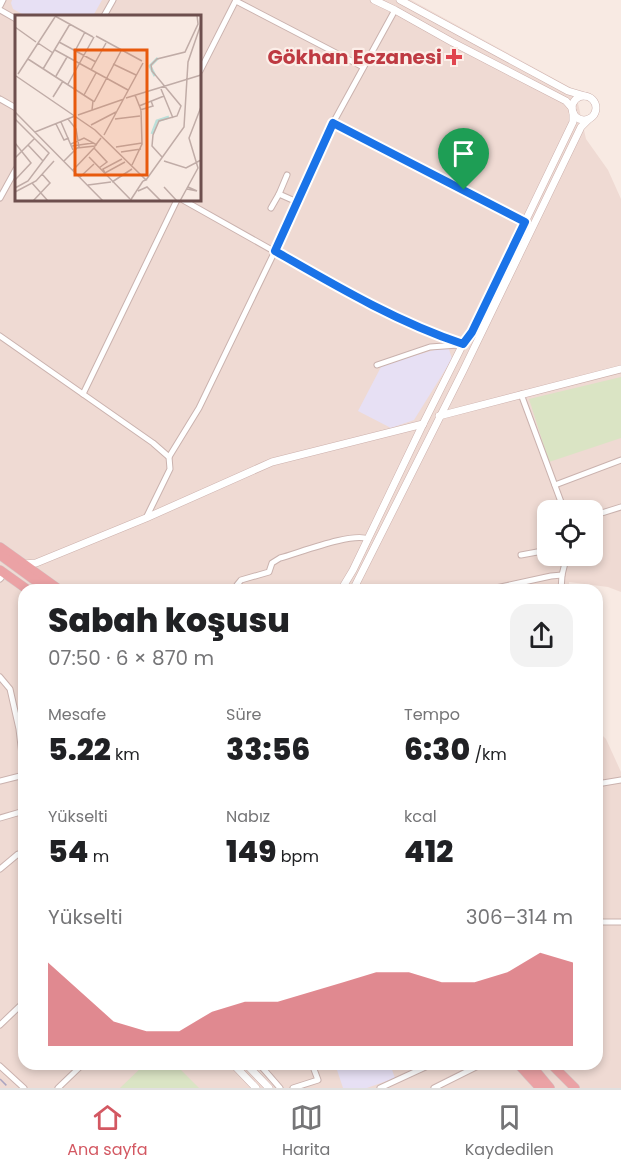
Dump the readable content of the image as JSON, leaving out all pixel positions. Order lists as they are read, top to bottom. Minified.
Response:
{"places":{"health":["Gökhan Eczanesi"]},"page":{"heading":["Sabah koşusu","07:50 · 6 × 870 m"],"stats":[["Mesafe","5.22 km"],["Süre","33:56"],["Tempo","6:30 /km"],["Yükselti","54 m"],["Nabız","149 bpm"],["kcal","412"]],"chart":["Yükselti","306–314 m"],"tabs":["Ana sayfa","Harita","Kaydedilen"]}}
